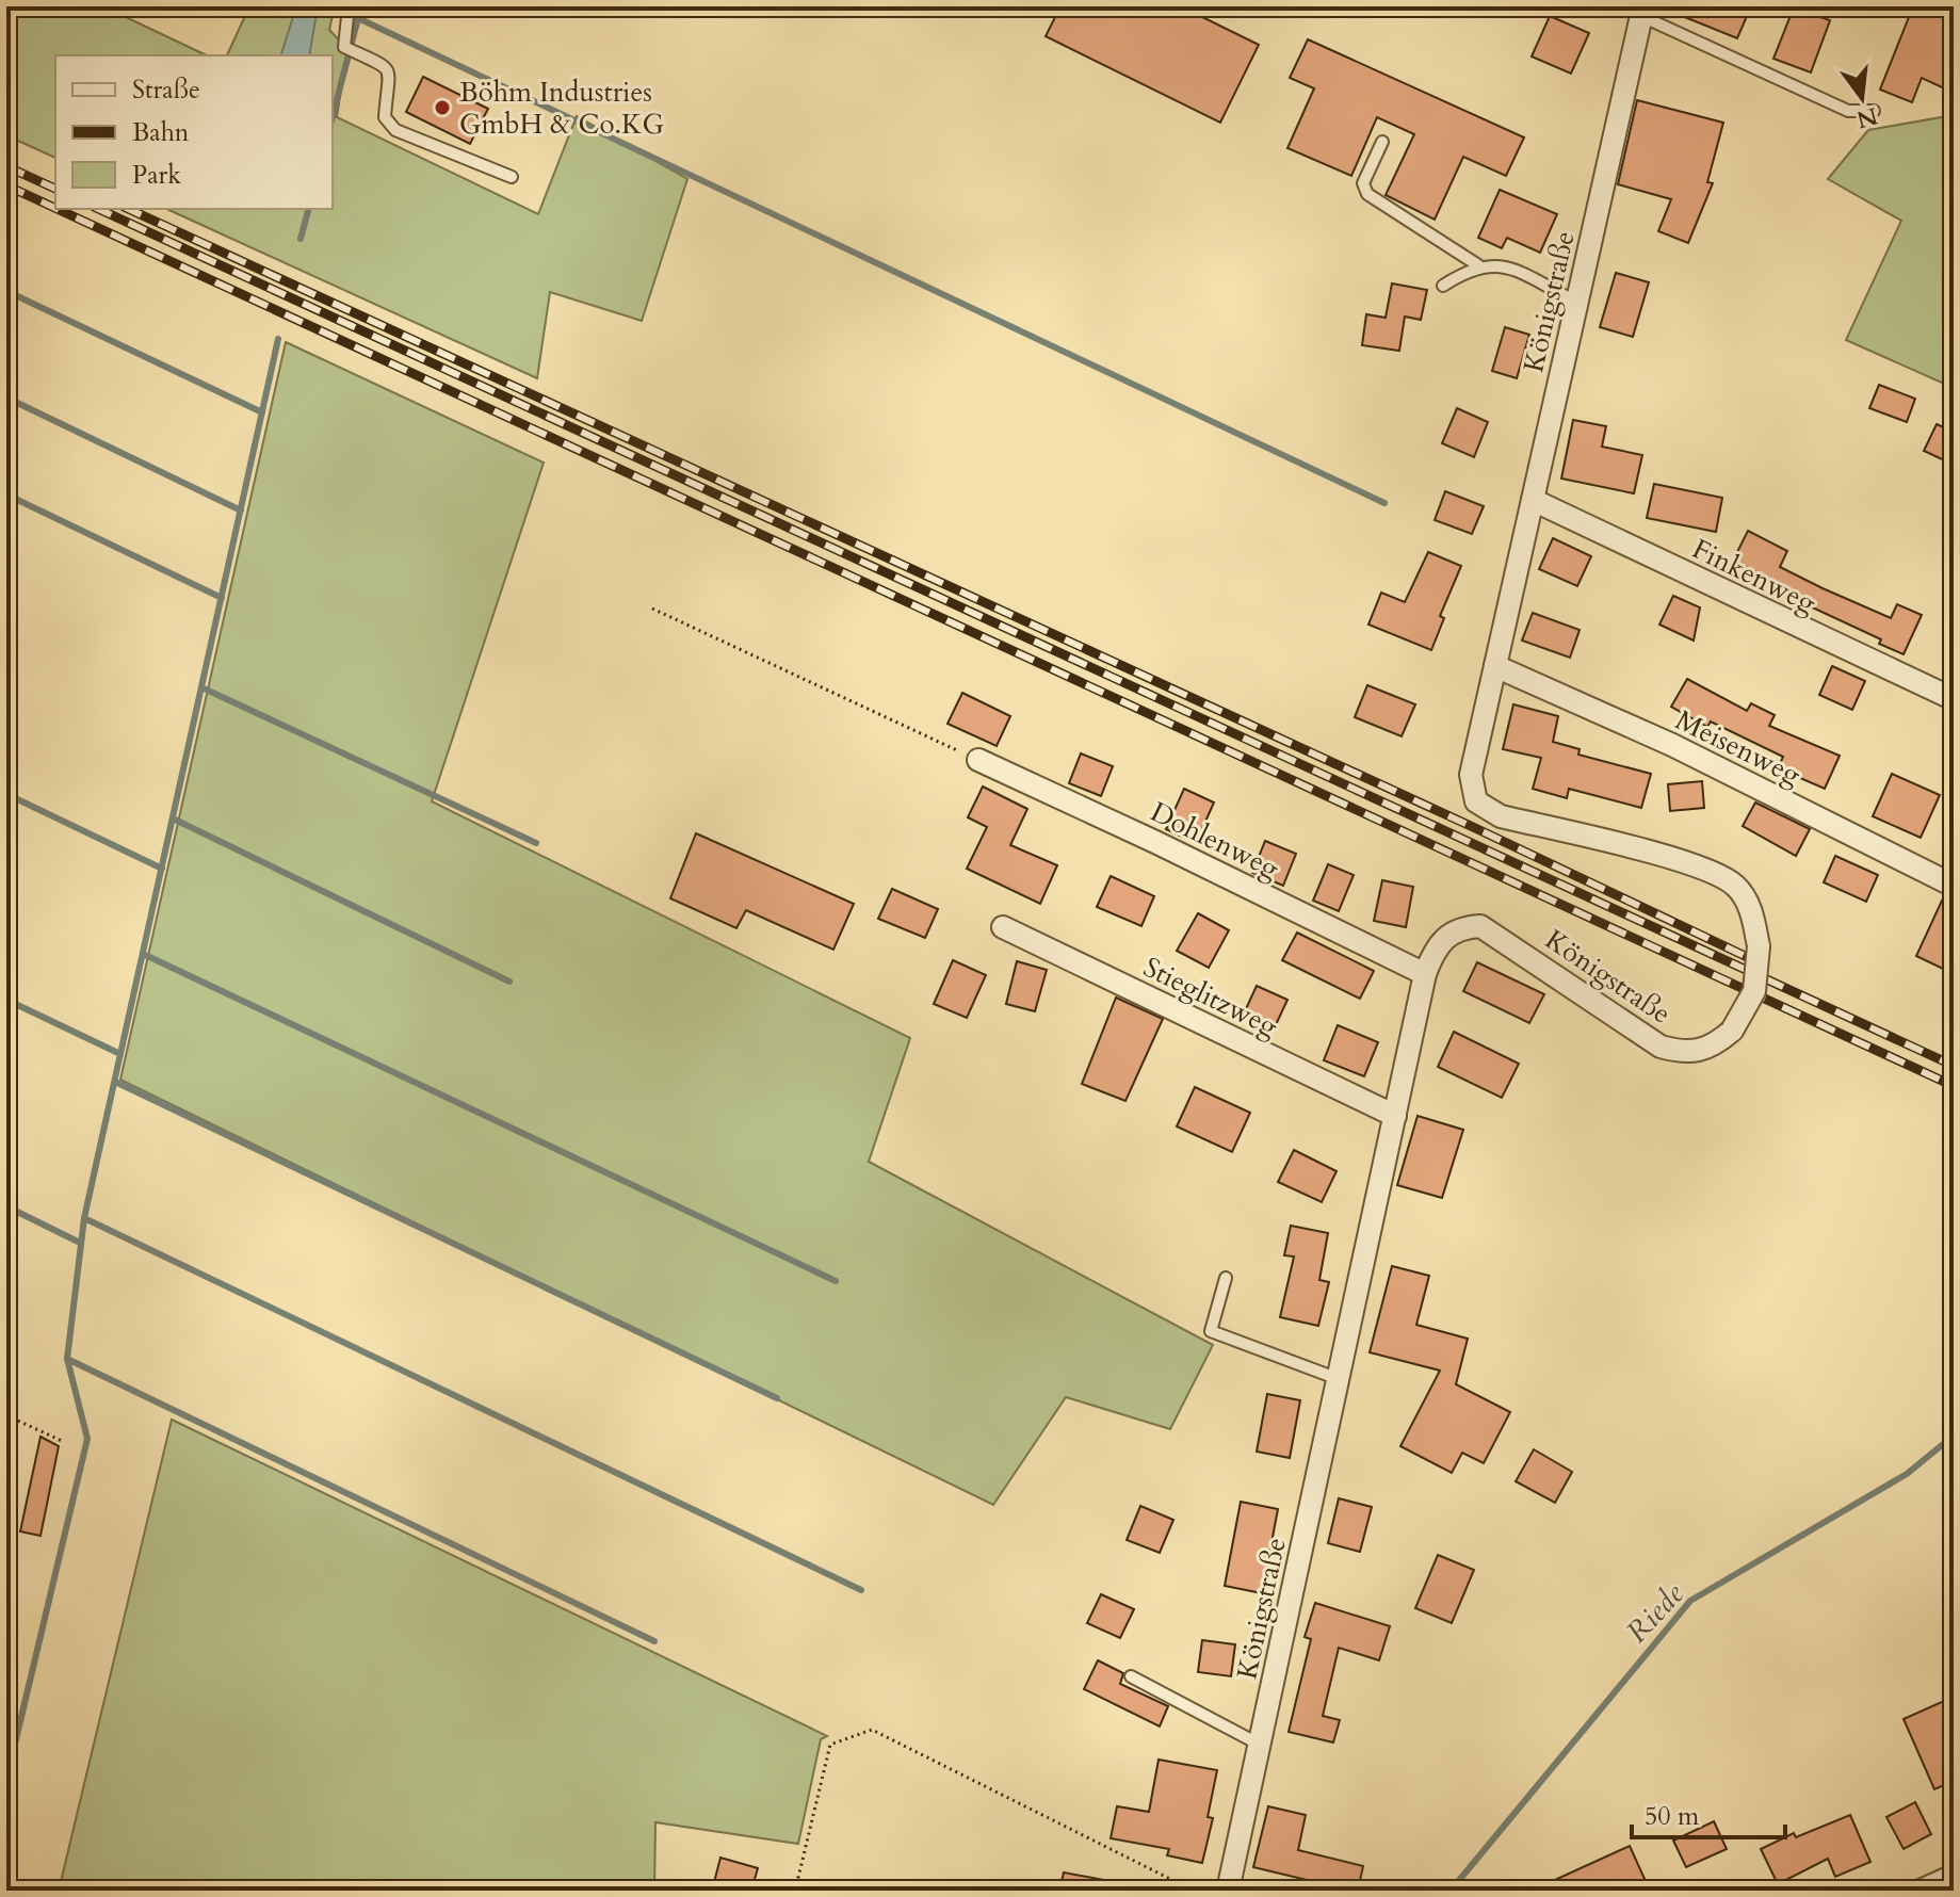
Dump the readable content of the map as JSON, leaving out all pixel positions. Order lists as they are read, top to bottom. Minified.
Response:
{"streets":{"street":["Königstraße","Finkenweg","Meisenweg","Dohlenweg","Stieglitzweg"]},"crossings":[["Königstraße","Finkenweg"],["Königstraße","Meisenweg"],["Königstraße","Dohlenweg"],["Königstraße","Stieglitzweg"]],"water":["Riede"],"places":["Böhm Industries GmbH & Co.KG"],"legend":["Straße","Bahn","Park"],"scale_bar":"50 m","north":"bottom"}
